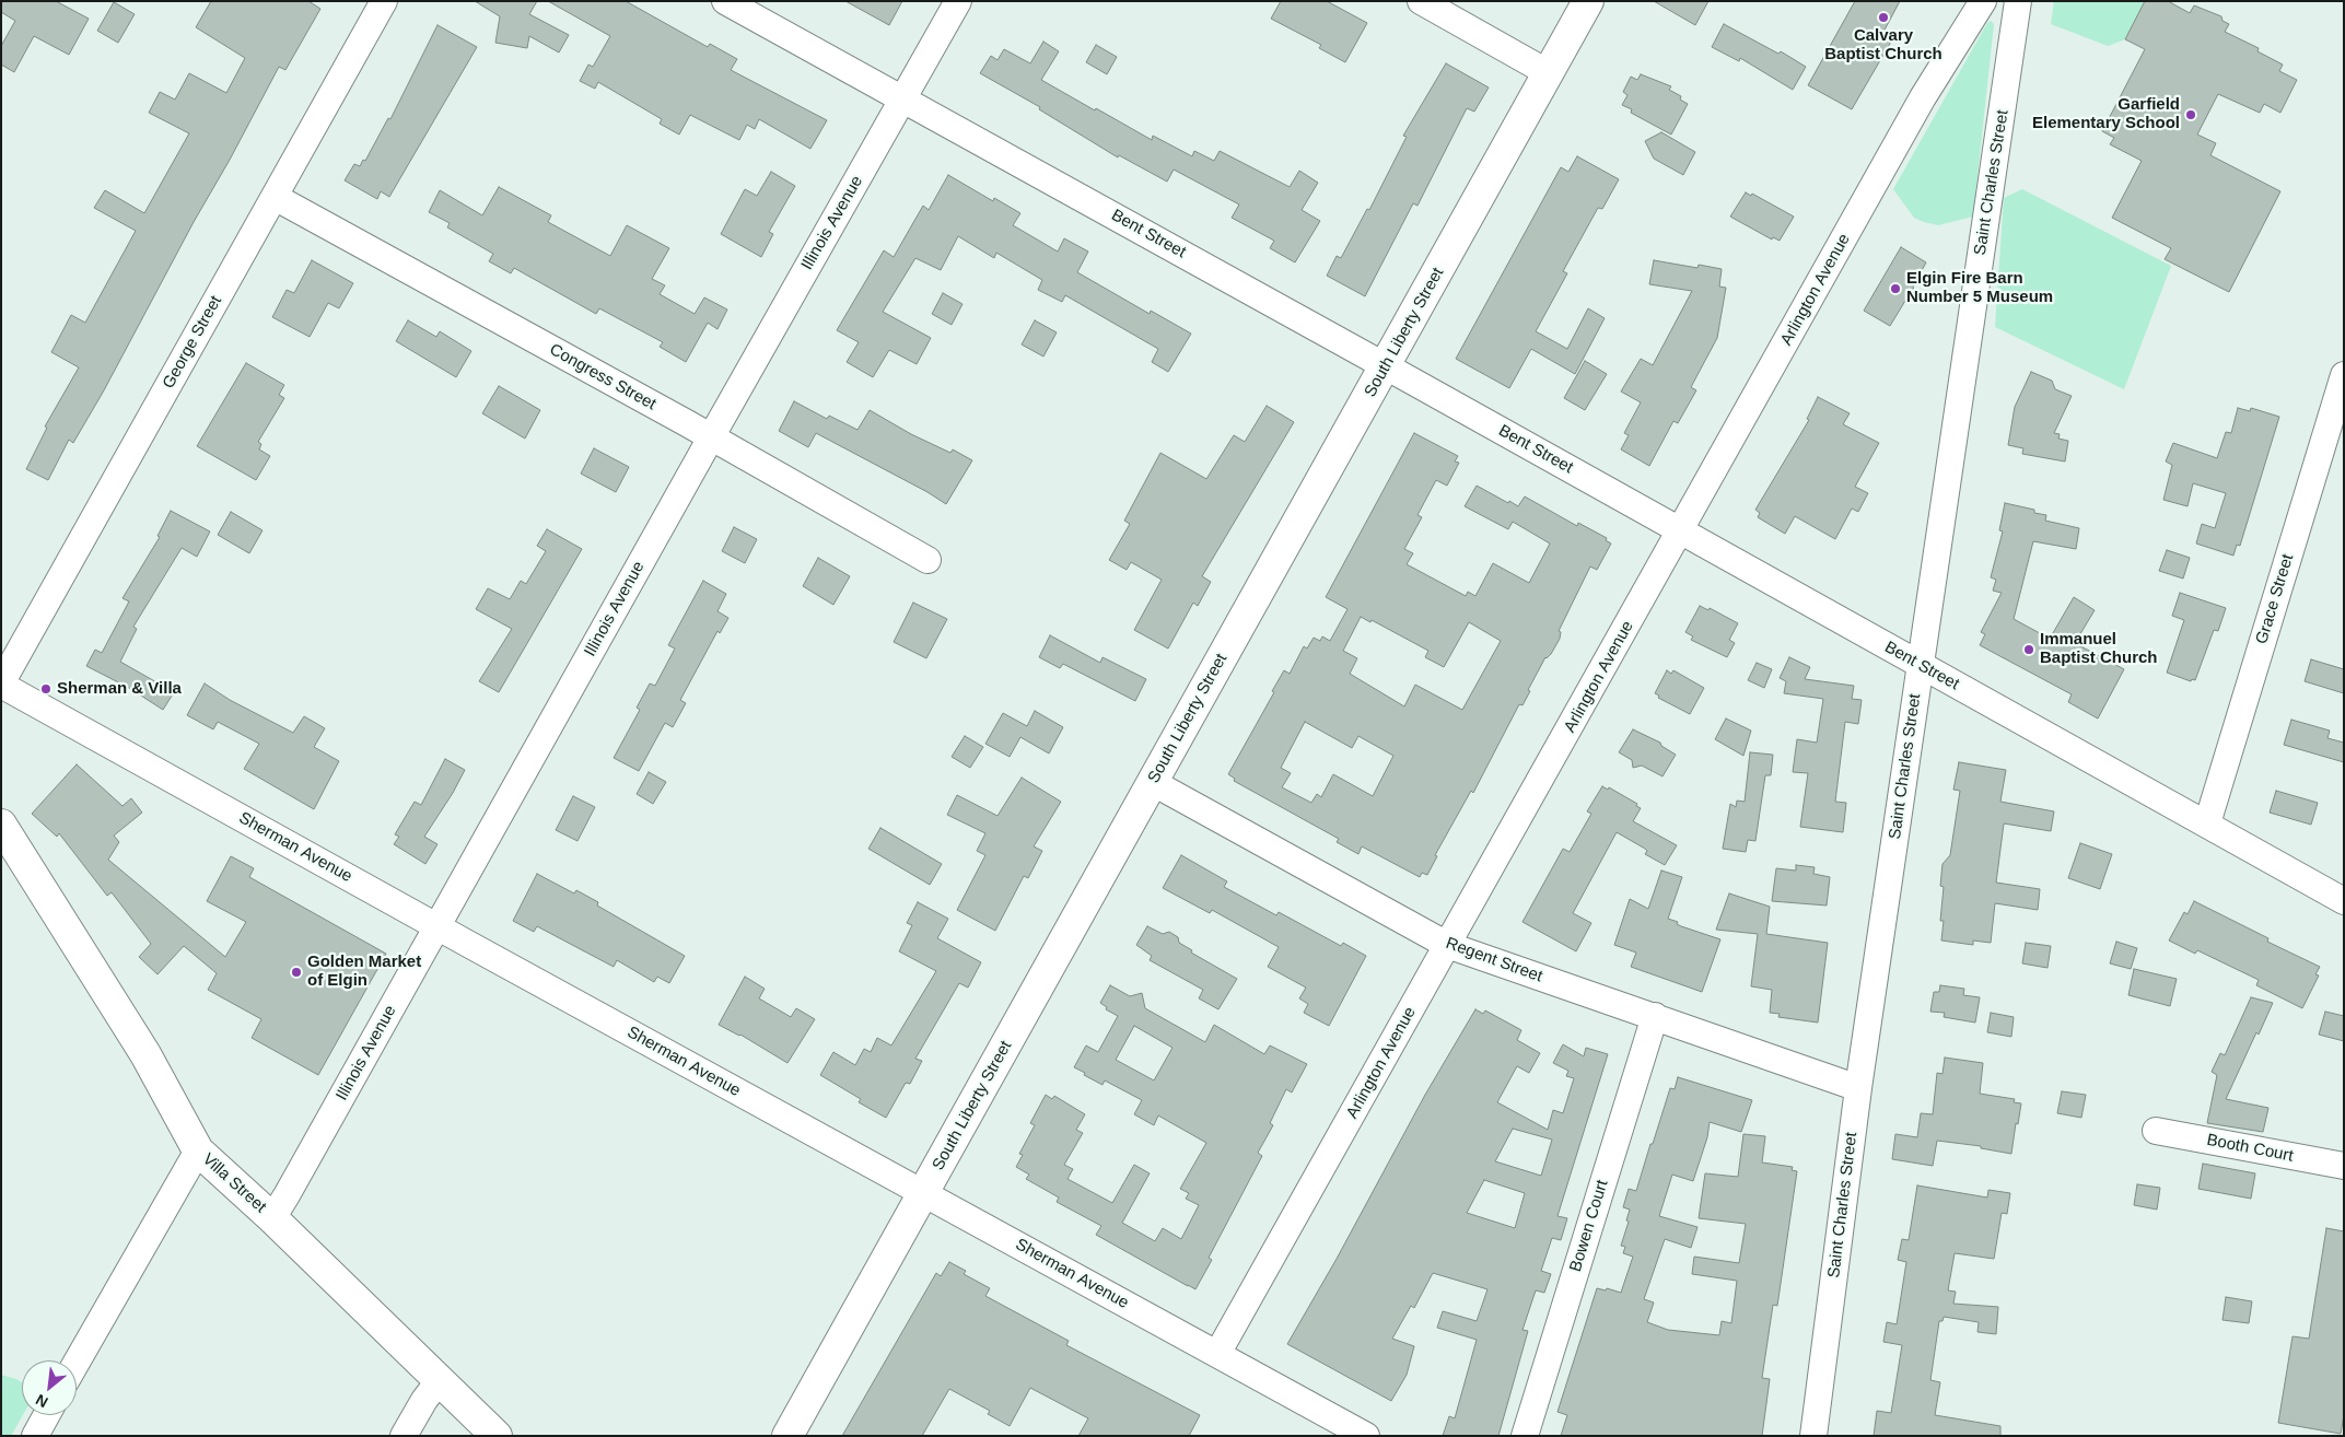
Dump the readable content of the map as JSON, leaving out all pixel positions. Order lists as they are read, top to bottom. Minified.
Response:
{"streets":{"main road":["South Liberty Street","Villa Street"],"street":["Saint Charles Street","Illinois Avenue","Bent Street","Arlington Avenue","George Street","Congress Street","Grace Street","Sherman Avenue","Regent Street","Booth Court","Bowen Court"]},"crossings":[["Saint Charles Street","Bent Street"],["Saint Charles Street","Regent Street"],["Illinois Avenue","Bent Street"],["Illinois Avenue","Congress Street"],["Illinois Avenue","Sherman Avenue"],["Illinois Avenue","Villa Street"],["Bent Street","Arlington Avenue"],["Bent Street","South Liberty Street"],["Bent Street","Grace Street"],["Arlington Avenue","Sherman Avenue"],["Arlington Avenue","Regent Street"],["South Liberty Street","Sherman Avenue"],["South Liberty Street","Regent Street"],["George Street","Congress Street"],["George Street","Sherman Avenue"],["Regent Street","Bowen Court"]],"places":["Calvary Baptist Church","Garfield Elementary School","Elgin Fire Barn Number 5 Museum","Immanuel Baptist Church","Sherman & Villa","Golden Market of Elgin"],"north":"bottom left"}
